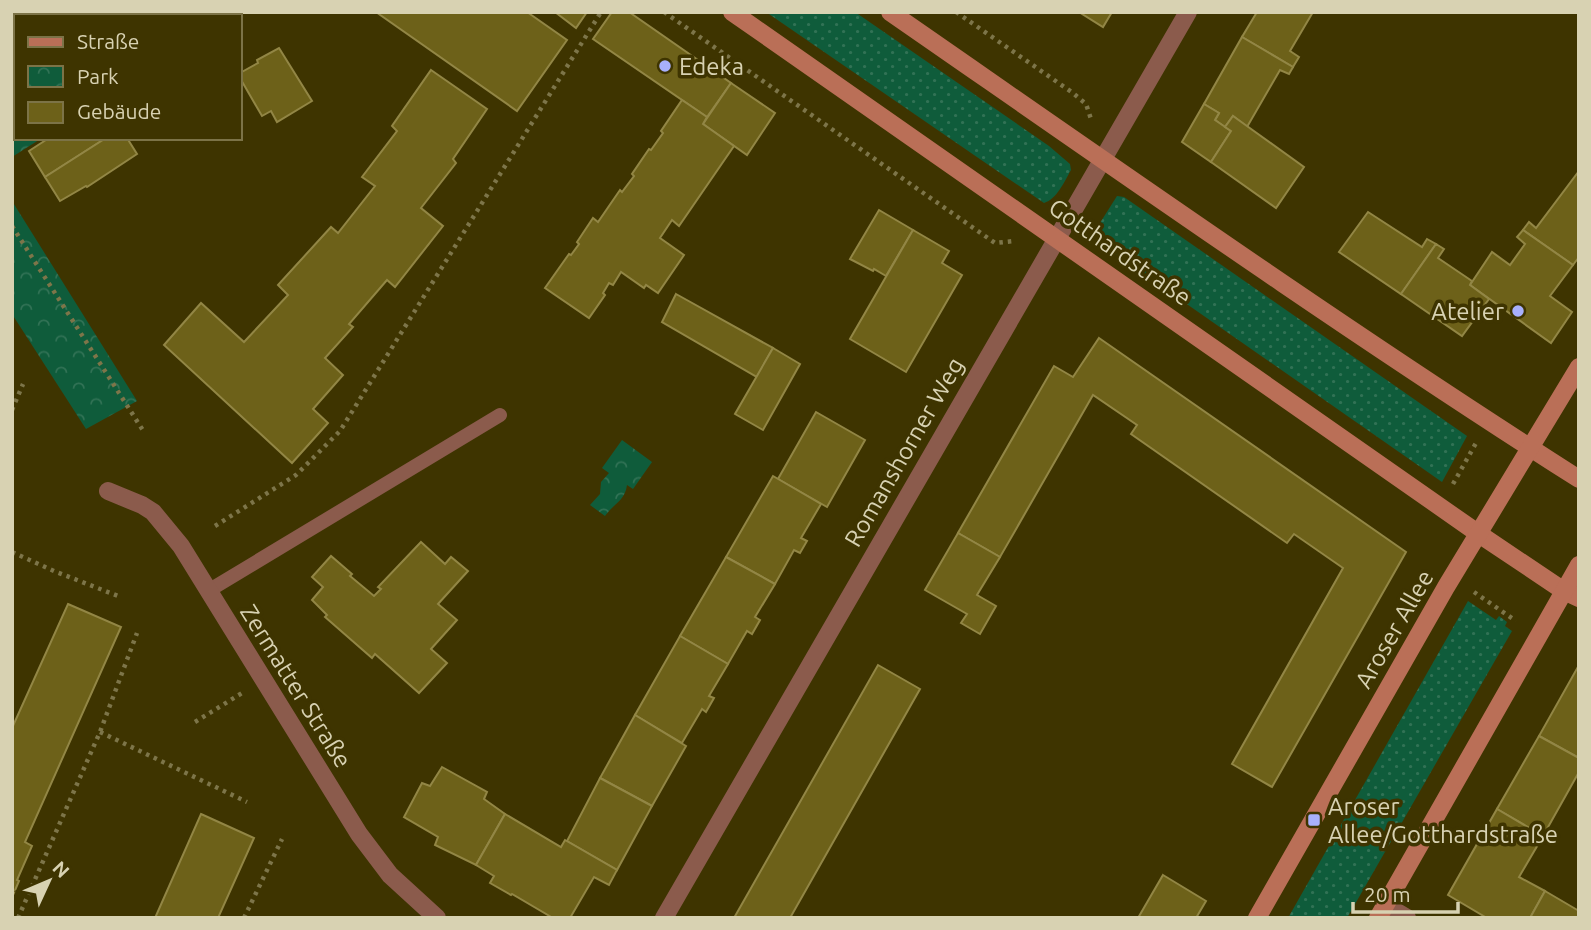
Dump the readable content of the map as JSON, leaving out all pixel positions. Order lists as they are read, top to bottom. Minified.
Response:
{"streets":{"main road":["Gotthardstraße","Aroser Allee"],"street":["Romanshorner Weg","Zermatter Straße"]},"crossings":[["Gotthardstraße","Romanshorner Weg"],["Gotthardstraße","Aroser Allee"]],"places":{"other":["Edeka","Atelier"],"transit":["Aroser Allee/Gotthardstraße"]},"legend":["Straße","Park","Gebäude"],"scale_bar":"20 m","north":"top right"}
